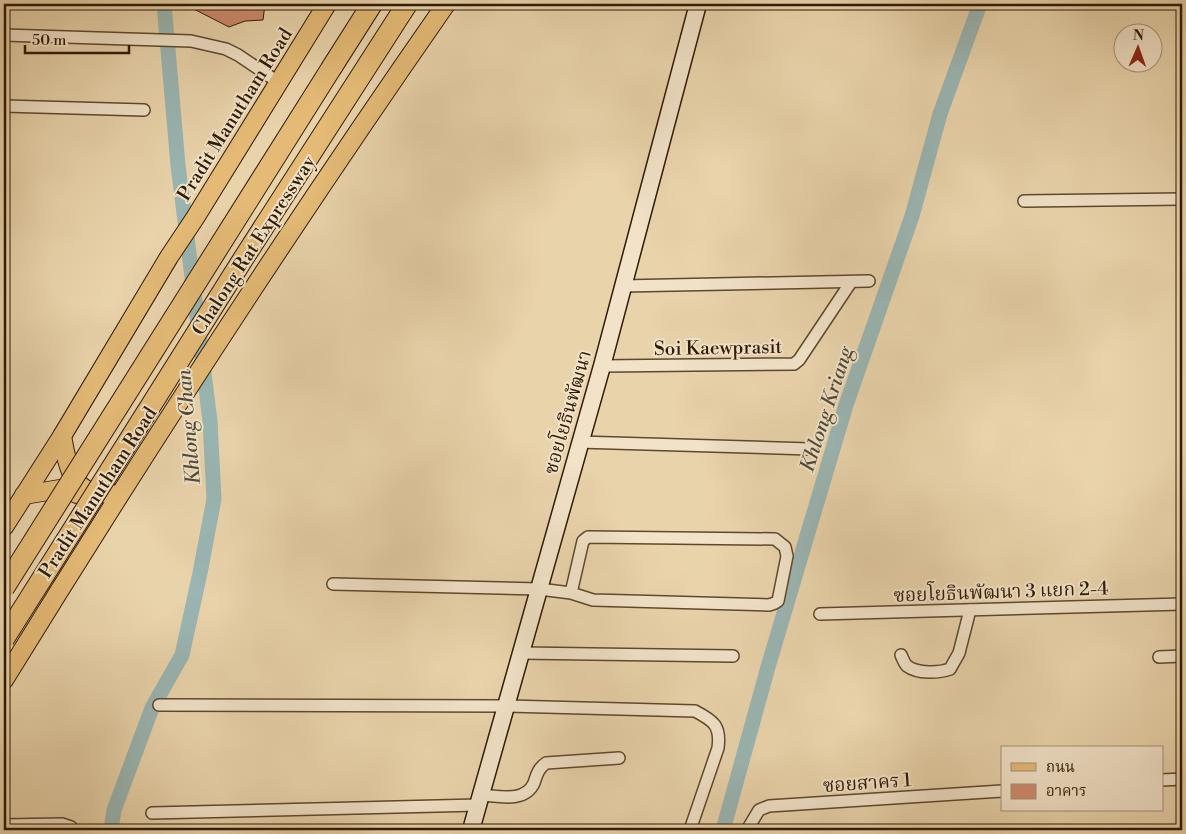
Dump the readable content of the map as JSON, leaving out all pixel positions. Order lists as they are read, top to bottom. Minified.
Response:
{"streets":{"highway":["Chalong Rat Expressway"],"main road":["Pradit Manutham Road"],"street":["Soi Kaewprasit","ซอยโยธินพัฒนา","ซอยโยธินพัฒนา 3 แยก 2-4","ซอยสาคร 1"]},"crossings":[["Soi Kaewprasit","ซอยโยธินพัฒนา"]],"water":["Khlong Kriang","Khlong Chan"],"legend":["ถนน","อาคาร"],"scale_bar":"50 m","north":"top"}
